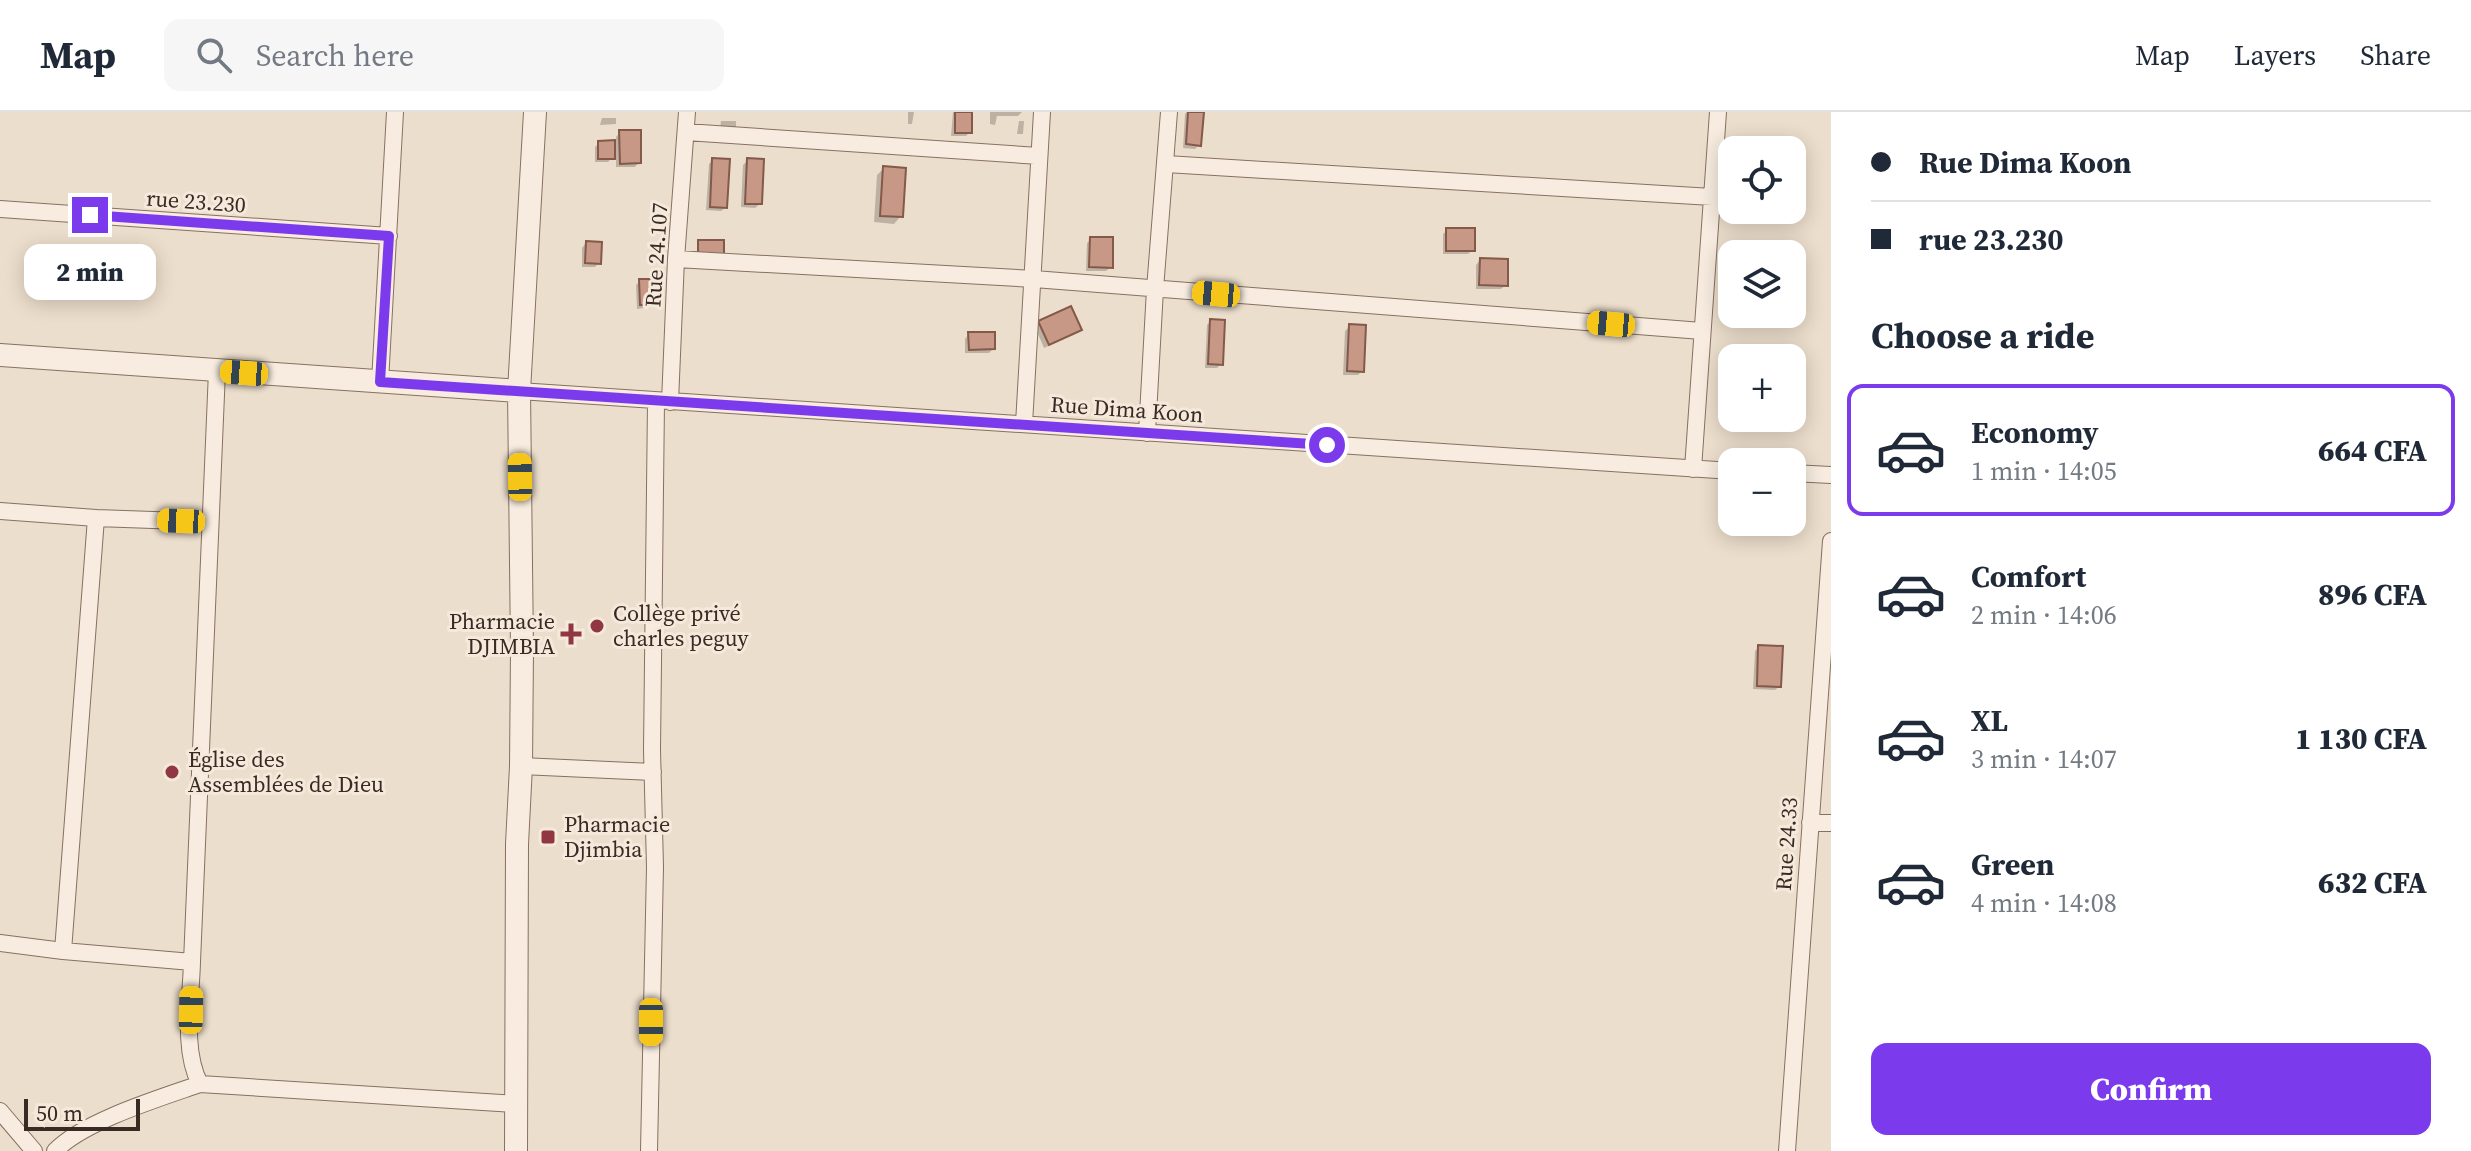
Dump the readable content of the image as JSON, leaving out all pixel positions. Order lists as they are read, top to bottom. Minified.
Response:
{"streets":{"street":["rue 23.230","Rue 24.107","Rue Dima Koon","Rue 24.33"]},"crossings":[["Rue 24.107","Rue Dima Koon"]],"places":{"other":["Collège privé charles peguy","Église des Assemblées de Dieu"],"health":["Pharmacie DJIMBIA"],"transit":["Pharmacie Djimbia"]},"scale_bar":"50 m","page":{"header":"Map","search":"Search here","nav":["Map","Layers","Share"],"banner":["Rue Dima Koon","rue 23.230"],"map_buttons":["+","−"],"bubble":"2 min","heading":"Choose a ride","list":[{"name":"Economy","note":"1 min · 14:05","value":"664 CFA"},{"name":"Comfort","note":"2 min · 14:06","value":"896 CFA"},{"name":"XL","note":"3 min · 14:07","value":"1 130 CFA"},{"name":"Green","note":"4 min · 14:08","value":"632 CFA"}],"buttons":"Confirm","scale":"50 m"}}
